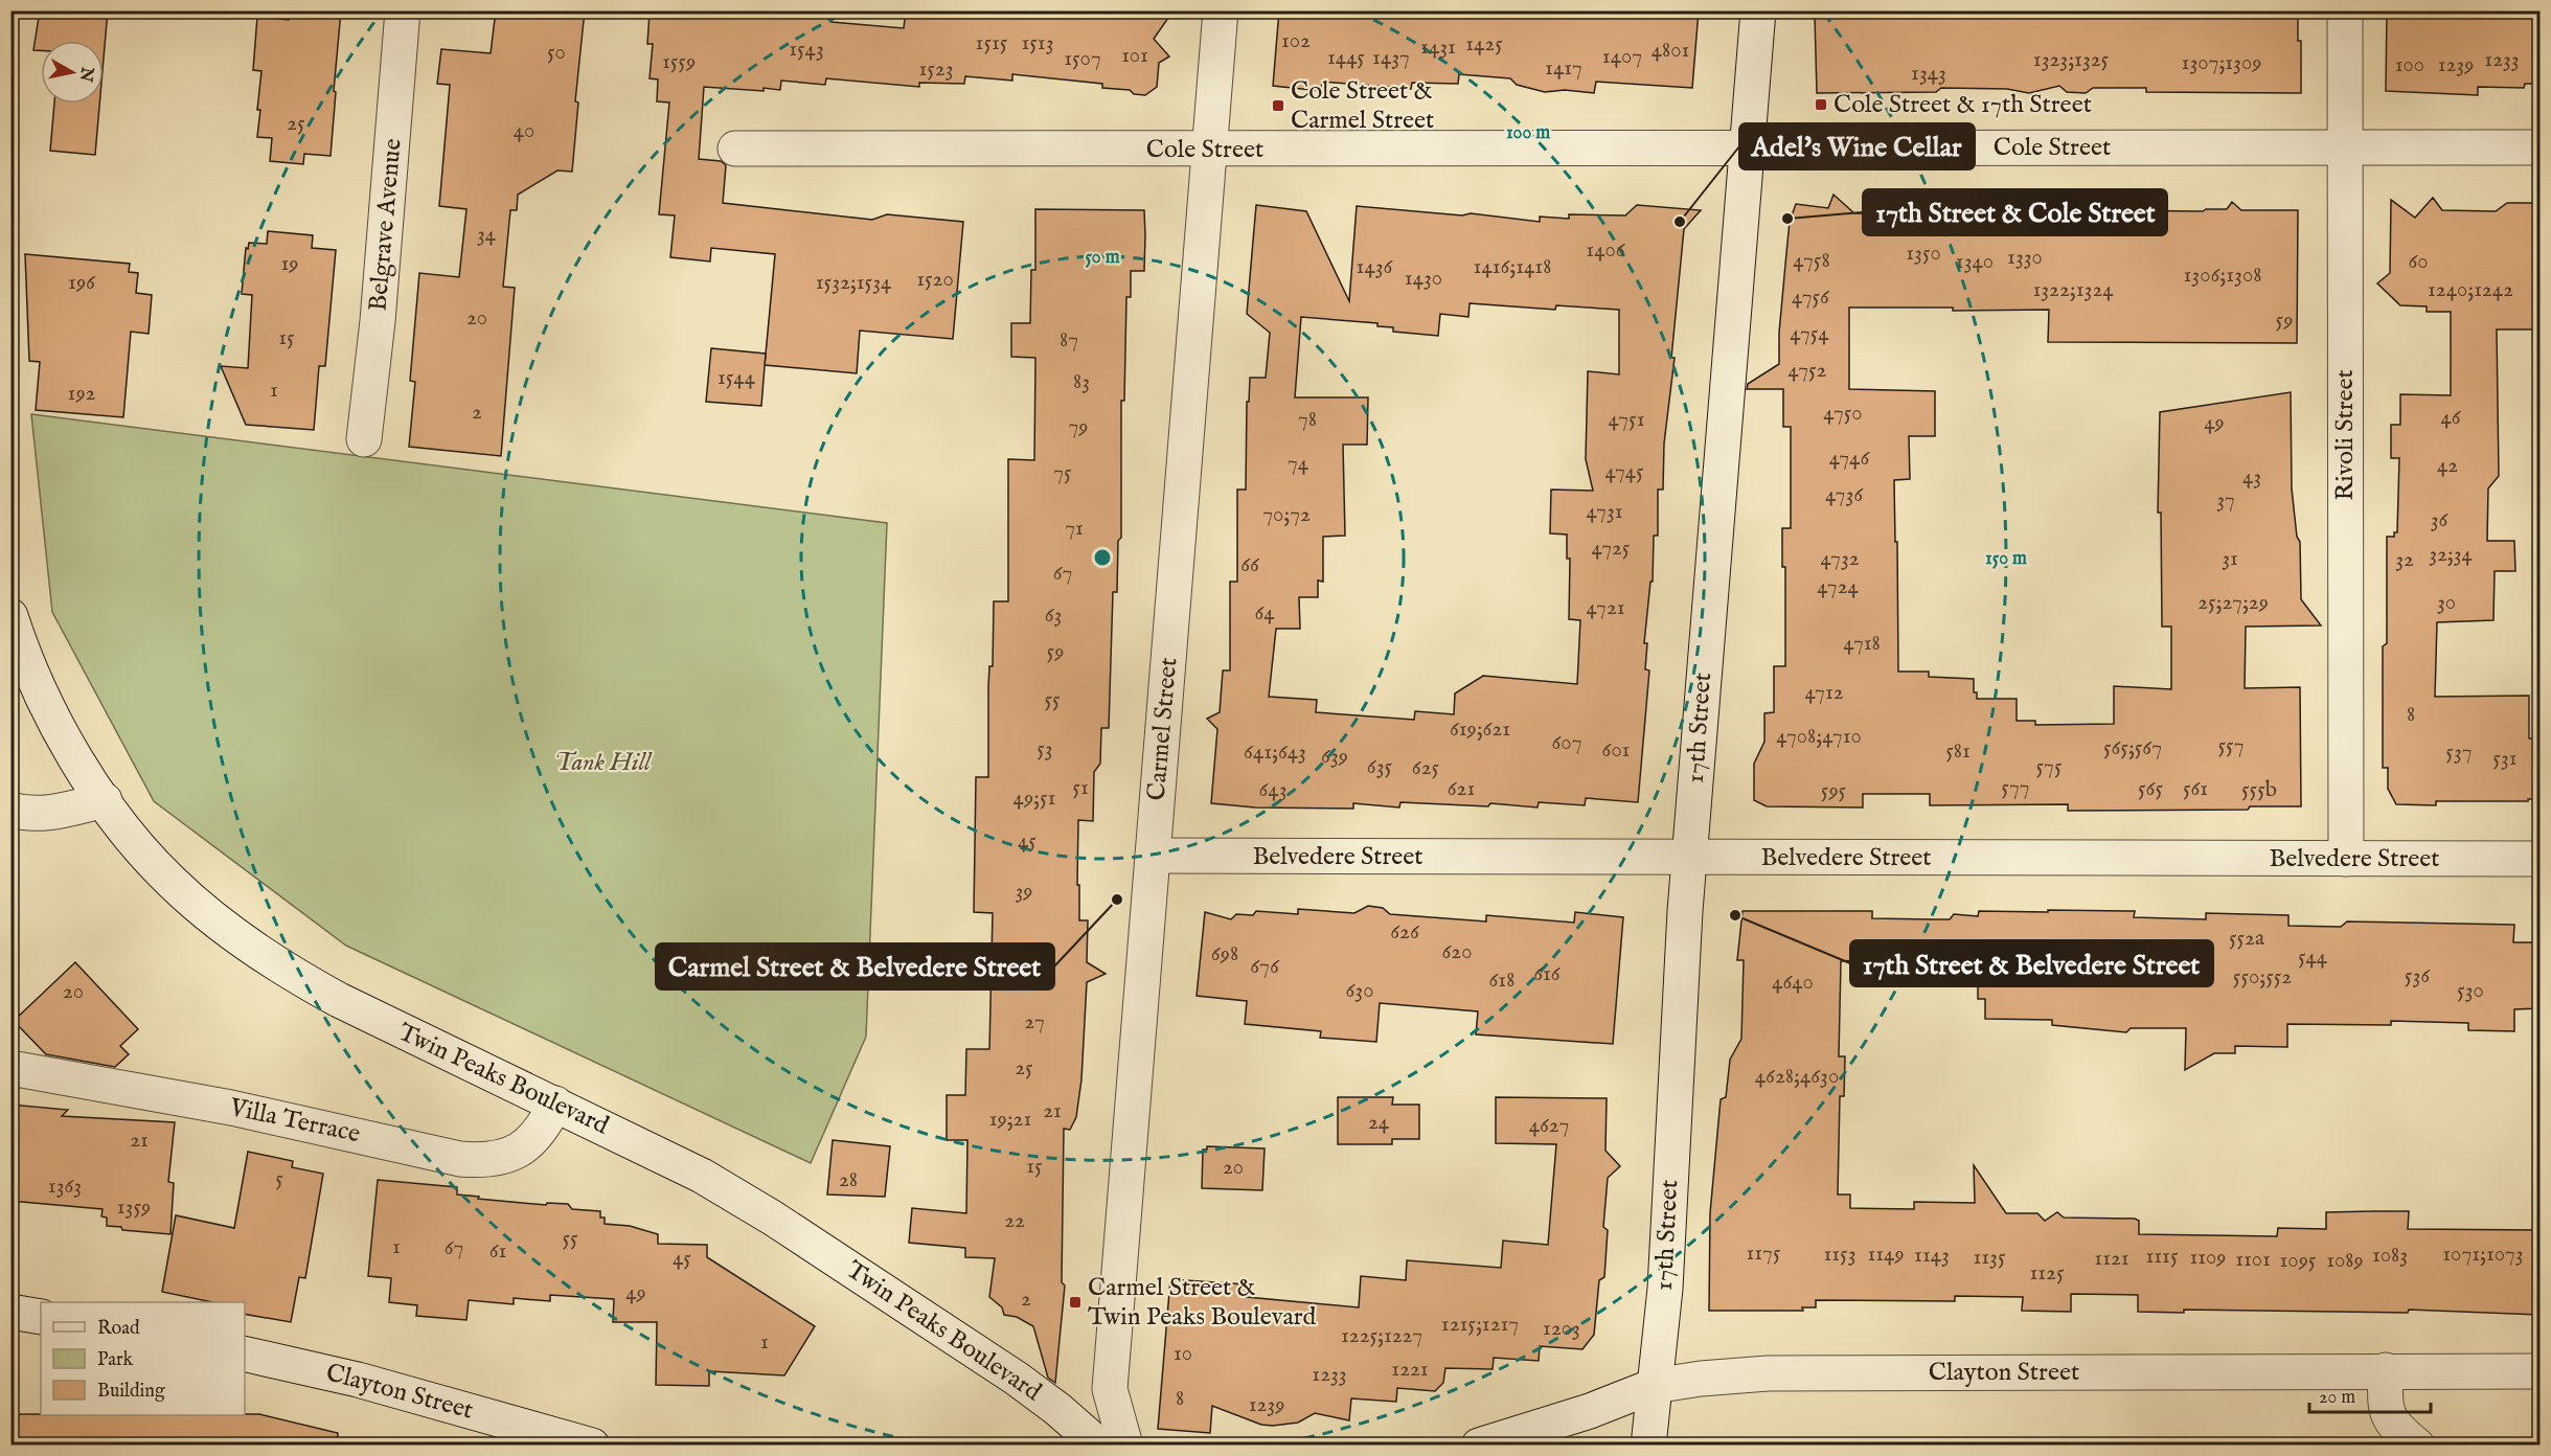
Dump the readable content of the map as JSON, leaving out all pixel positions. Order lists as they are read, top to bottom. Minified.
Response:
{"streets":{"street":["Cole Street","Belgrave Avenue","Rivoli Street","17th Street","Carmel Street","Belvedere Street","Twin Peaks Boulevard","Villa Terrace","Clayton Street"]},"crossings":[["Cole Street","Rivoli Street"],["Cole Street","17th Street"],["Cole Street","Carmel Street"],["Rivoli Street","Belvedere Street"],["17th Street","Belvedere Street"],["17th Street","Clayton Street"],["Carmel Street","Belvedere Street"],["Twin Peaks Boulevard","Villa Terrace"]],"parks":["Tank Hill"],"places":{"transit":["Cole Street & 17th Street","Cole Street & Carmel Street","Carmel Street & Twin Peaks Boulevard"],"other":["17th Street & Cole Street","Adel's Wine Cellar","Carmel Street & Belvedere Street","17th Street & Belvedere Street"]},"house_numbers":["102","1515","1513","1425","1431","1543","4801","50","101","1407","1445","1437","1507","1323;1325","1233","1559","1307;1309","100","1239","1417","1523","1343","25","40","34","1406","1350","1330","4758","1340","60","19","1436","1416;1418","1306;1308","1430","1520","196","1532;1534","1322;1324","1240;1242","4756","20","59","4754","15","87","4752","1544","83","1","192","2","4750","46","78","4751","49","79","4746","74","42","4745","75","43","4736","37","4731","70;72","36","71","4725","32;34","4732","31","32","66","67","4724","25;27;29","30","4721","64","63","4718","59","4712","55","8","619;621","4708;4710","607","557","565;567","53","601","581","641;643","537","639","531","635","575","625","51","577","621","565","561","643","555b","595","49;51","45","39","626","552a","620","698","544","676","616","536","550;552","618","4640","630","530","20","27","25","4628;4630","21","19;21","24","4627","21","15","20","5","28","1363","1359","22","55","1","67","61","1175","1153","1149","1071;1073","1143","1083","1115","1135","1109","45","1121","1101","1095","1089","1125","49","2","1215;1217","1203","1225;1227","1","10","1221","1233","8","1239"],"legend":["Road","Park","Building"],"scale_bar":"20 m","north":"right","rings":["100 m","50 m","150 m"]}
